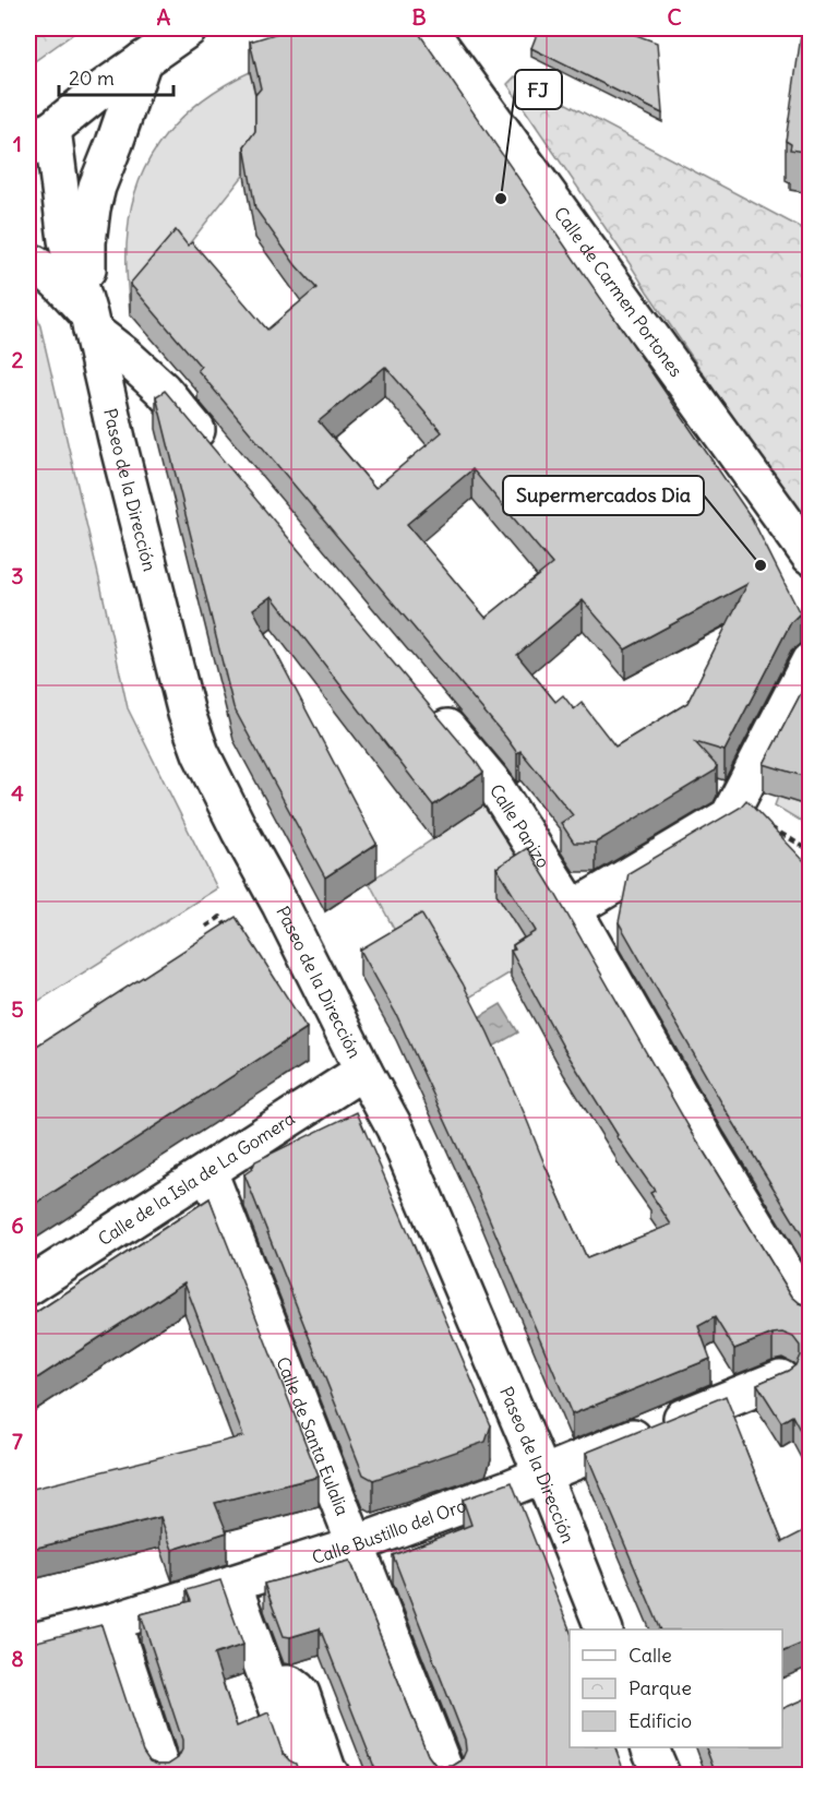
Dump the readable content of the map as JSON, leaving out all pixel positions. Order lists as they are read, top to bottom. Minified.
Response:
{"streets":{"street":["Calle de Carmen Portones","Paseo de la Dirección","Calle Panizo","Calle de la Isla de La Gomera","Calle de Santa Eulalia","Calle Bustillo del Oro"]},"crossings":[["Paseo de la Dirección","Calle de la Isla de La Gomera"],["Paseo de la Dirección","Calle Bustillo del Oro"],["Calle de la Isla de La Gomera","Calle de Santa Eulalia"],["Calle de Santa Eulalia","Calle Bustillo del Oro"]],"places":["FJ","Supermercados Dia"],"legend":["Calle","Parque","Edificio"],"scale_bar":"20 m","grid":{"columns":["A","B","C"],"rows":["1","2","3","4","5","6","7","8"]}}
